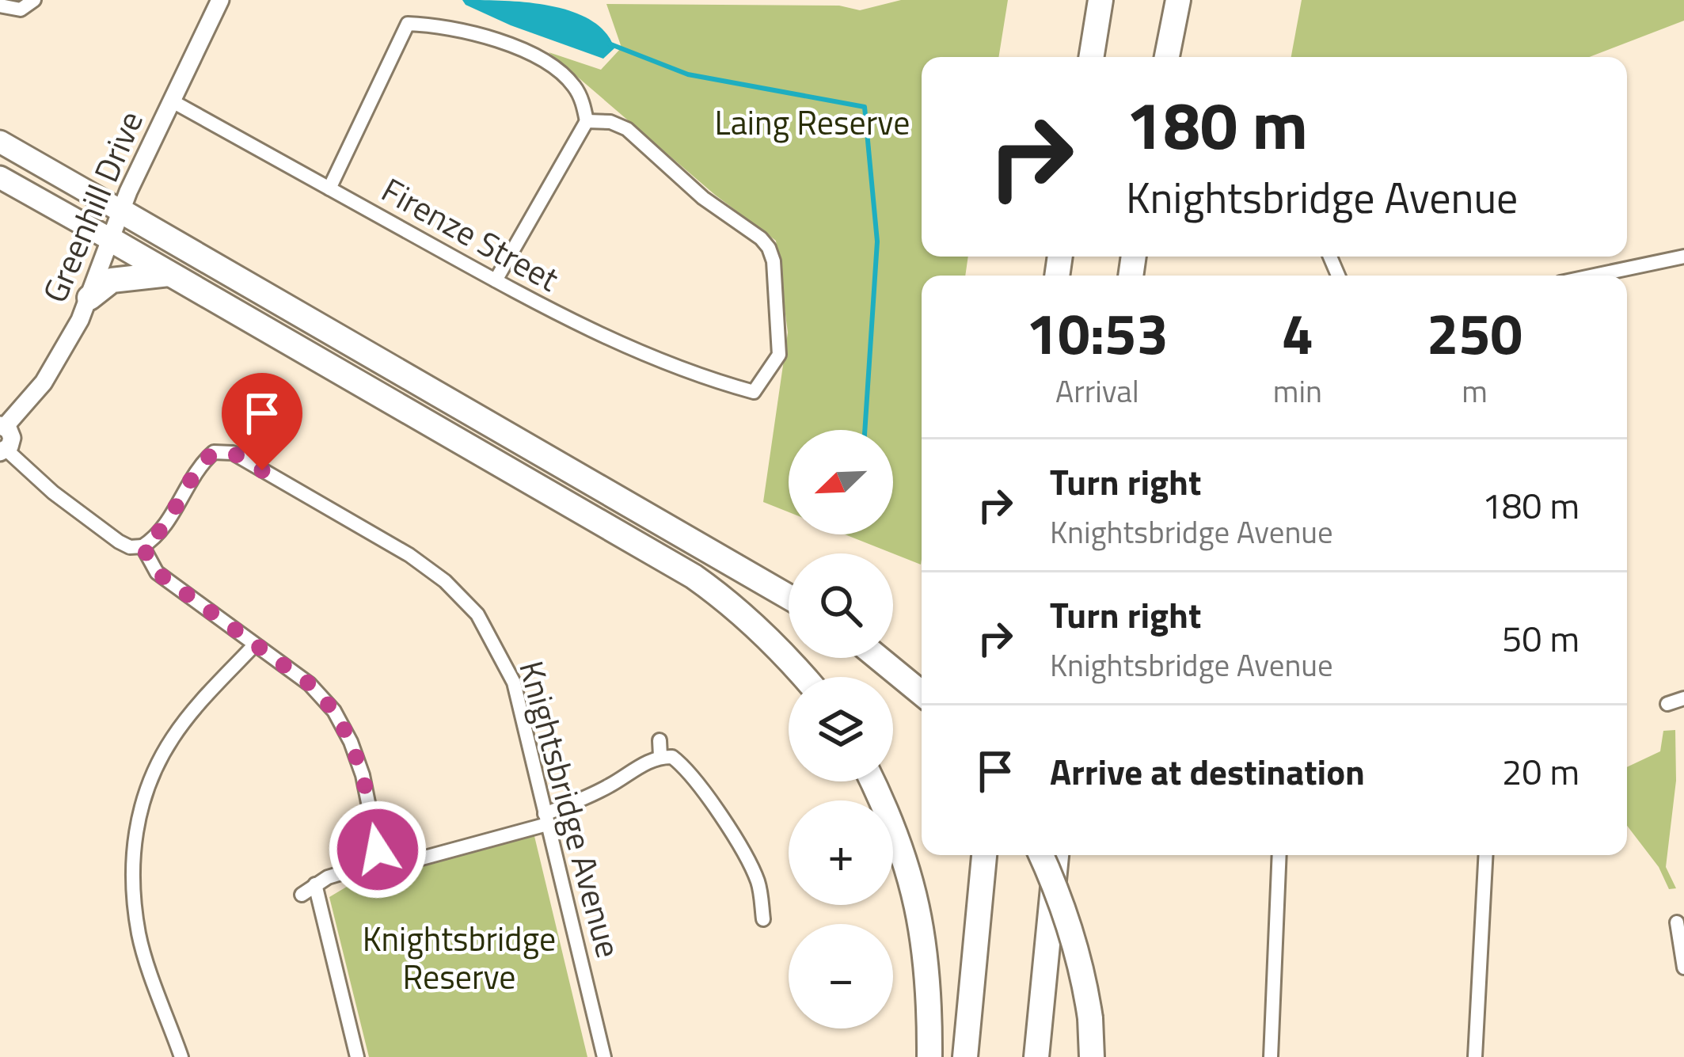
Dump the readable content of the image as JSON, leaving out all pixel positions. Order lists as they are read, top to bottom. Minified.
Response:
{"streets":{"street":["Greenhill Drive","Firenze Street","Knightsbridge Avenue"]},"crossings":[["Greenhill Drive","Firenze Street"]],"parks":["Laing Reserve","Knightsbridge Reserve"],"north":"bottom left","page":{"turn":["180 m","Knightsbridge Avenue"],"eta":["10:53","Arrival","4","min","250","m"],"map_buttons":["+","−"],"list":[{"name":"Turn right","note":"Knightsbridge Avenue","value":"180 m"},{"name":"Turn right","note":"Knightsbridge Avenue","value":"50 m"},{"name":"Arrive at destination","value":"20 m"}]}}
